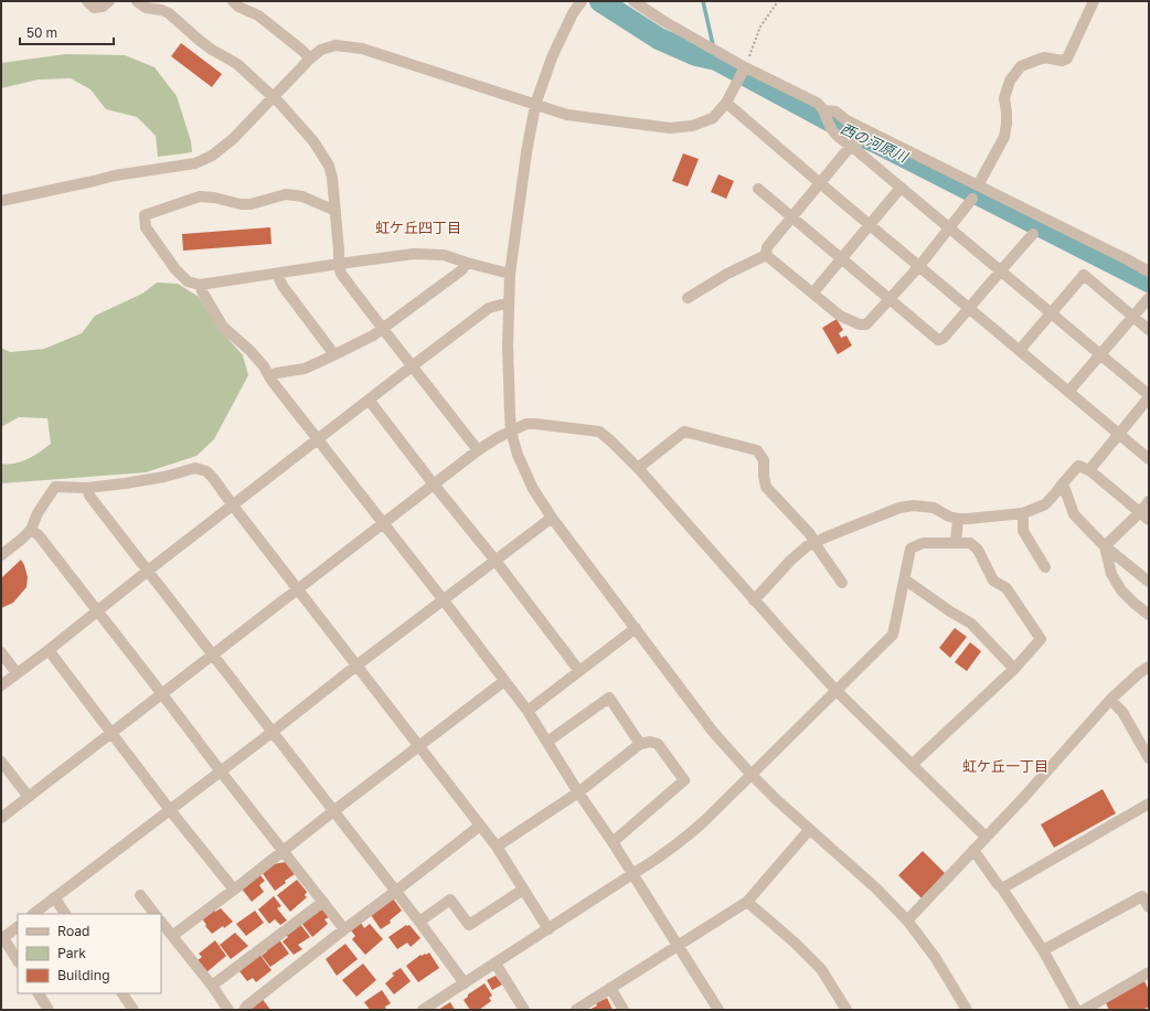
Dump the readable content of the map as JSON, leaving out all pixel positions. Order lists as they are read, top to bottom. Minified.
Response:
{"districts":["虹ケ丘四丁目","虹ケ丘一丁目"],"water":["西の河原川"],"legend":["Road","Park","Building"],"scale_bar":"50 m"}
